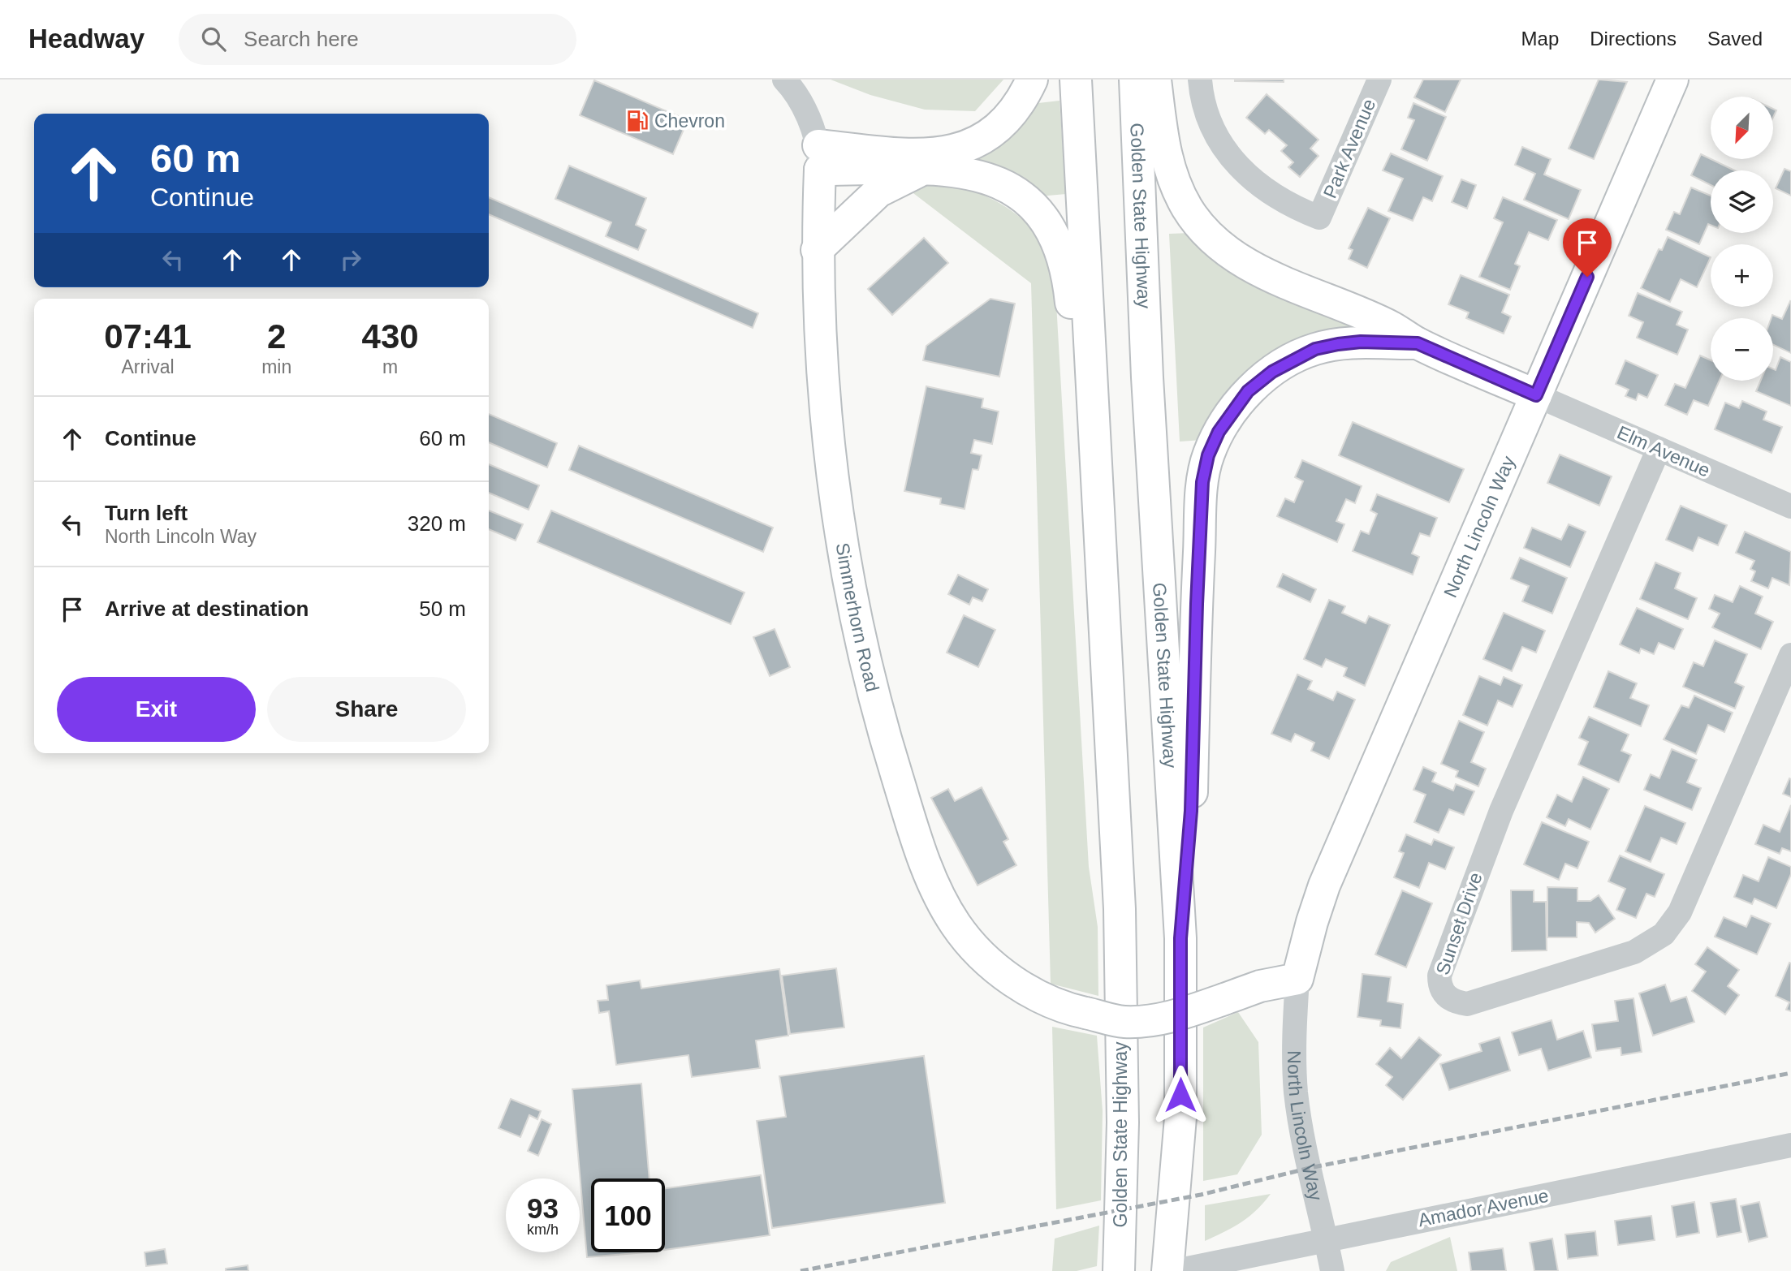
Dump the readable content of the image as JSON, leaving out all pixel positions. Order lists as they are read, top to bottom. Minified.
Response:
{"streets":{"main road":["Golden State Highway","North Lincoln Way","Simmerhorn Road"],"street":["Park Avenue","Elm Avenue","Sunset Drive","Amador Avenue"]},"crossings":[["Elm Avenue","North Lincoln Way"],["Elm Avenue","Sunset Drive"],["North Lincoln Way","Simmerhorn Road"],["North Lincoln Way","Amador Avenue"]],"places":{"fuel station":["Chevron"]},"north":"bottom left","page":{"header":"Headway","search":"Search here","nav":["Map","Directions","Saved"],"map_buttons":["+","−"],"turn":["60 m","Continue"],"eta":["07:41","Arrival","2","min","430","m"],"list":[{"name":"Continue","value":"60 m"},{"name":"Turn left","note":"North Lincoln Way","value":"320 m"},{"name":"Arrive at destination","value":"50 m"}],"buttons":["Exit","Share"],"speed":"93 km/h","limit":"100"}}
